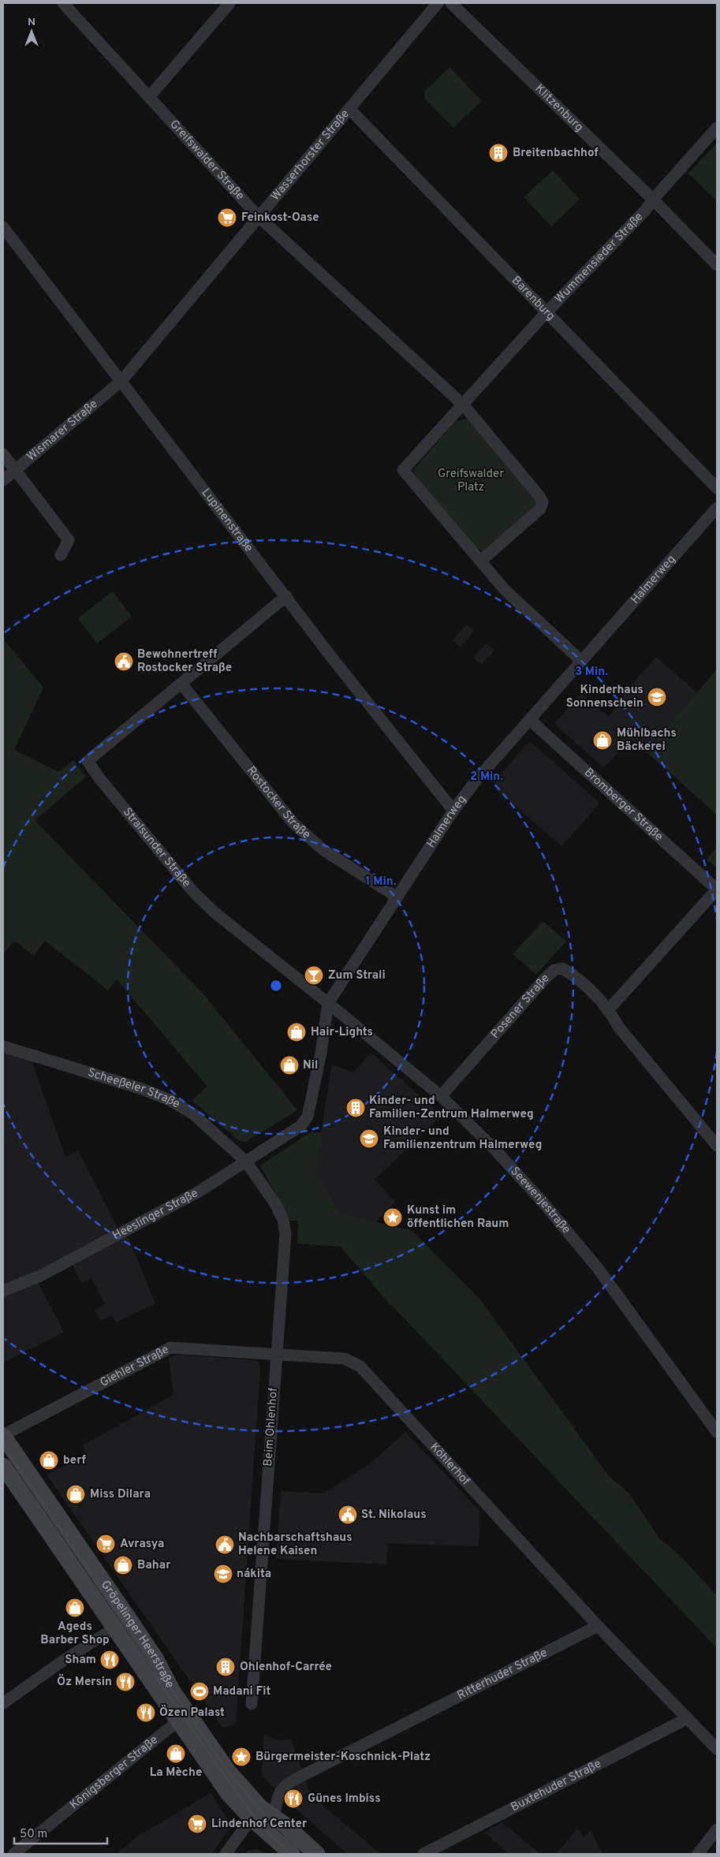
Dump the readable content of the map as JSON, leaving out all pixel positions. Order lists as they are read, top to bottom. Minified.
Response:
{"streets":{"main road":["Gröpelinger Heerstraße"],"street":["Klitzenburg","Wasserhorster Straße","Greifswalder Straße","Wummensieder Straße","Barenburg","Wismarer Straße","Lupinenstraße","Halmerweg","Rostocker Straße","Bromberger Straße","Stralsunder Straße","Posener Straße","Scheeßeler Straße","Seewenjestraße","Heeslinger Straße","Giehler Straße","Beim Ohlenhof","Köhlerhof","Ritterhuder Straße","Königsberger Straße","Buxtehuder Straße"]},"crossings":[["Klitzenburg","Wummensieder Straße"],["Wasserhorster Straße","Greifswalder Straße"],["Wasserhorster Straße","Barenburg"],["Wasserhorster Straße","Wismarer Straße"],["Wasserhorster Straße","Lupinenstraße"],["Greifswalder Straße","Wummensieder Straße"],["Wummensieder Straße","Barenburg"],["Wismarer Straße","Lupinenstraße"],["Lupinenstraße","Halmerweg"],["Halmerweg","Rostocker Straße"],["Halmerweg","Bromberger Straße"],["Halmerweg","Stralsunder Straße"],["Halmerweg","Seewenjestraße"],["Halmerweg","Heeslinger Straße"],["Rostocker Straße","Stralsunder Straße"],["Stralsunder Straße","Seewenjestraße"],["Posener Straße","Seewenjestraße"],["Scheeßeler Straße","Heeslinger Straße"],["Scheeßeler Straße","Beim Ohlenhof"],["Heeslinger Straße","Beim Ohlenhof"],["Giehler Straße","Beim Ohlenhof"],["Giehler Straße","Köhlerhof"],["Giehler Straße","Gröpelinger Heerstraße"],["Beim Ohlenhof","Köhlerhof"],["Köhlerhof","Ritterhuder Straße"],["Gröpelinger Heerstraße","Ritterhuder Straße"],["Gröpelinger Heerstraße","Königsberger Straße"]],"parks":["Greifswalder Platz"],"places":{"building":["Breitenbachhof","Kinder- und Familien-Zentrum Halmerweg","Ohlenhof-Carrée"],"supermarket":["Feinkost-Oase","Avrasya","Lindenhof Center"],"public building":["Bewohnertreff Rostocker Straße","St. Nikolaus","Nachbarschaftshaus Helene Kaisen"],"school or university":["Kinderhaus Sonnenschein","Kinder- und Familienzentrum Halmerweg","na´kita"],"shop":["Mühlbachs Bäckerei","Hair-Lights","Nil","berf","Miss Dilara","Bahar","Ageds Barber Shop","La Mèche"],"bar":["Zum Strali"],"place":["Kunst im öffentlichen Raum","Bürgermeister-Koschnick-Platz"],"restaurant":["Sham","Öz Mersin","Özen Palast","Günes Imbiss"],"sports":["Madani Fit"]},"scale_bar":"50 m","north":"top","rings":["3 Min.","2 Min.","1 Min."]}
